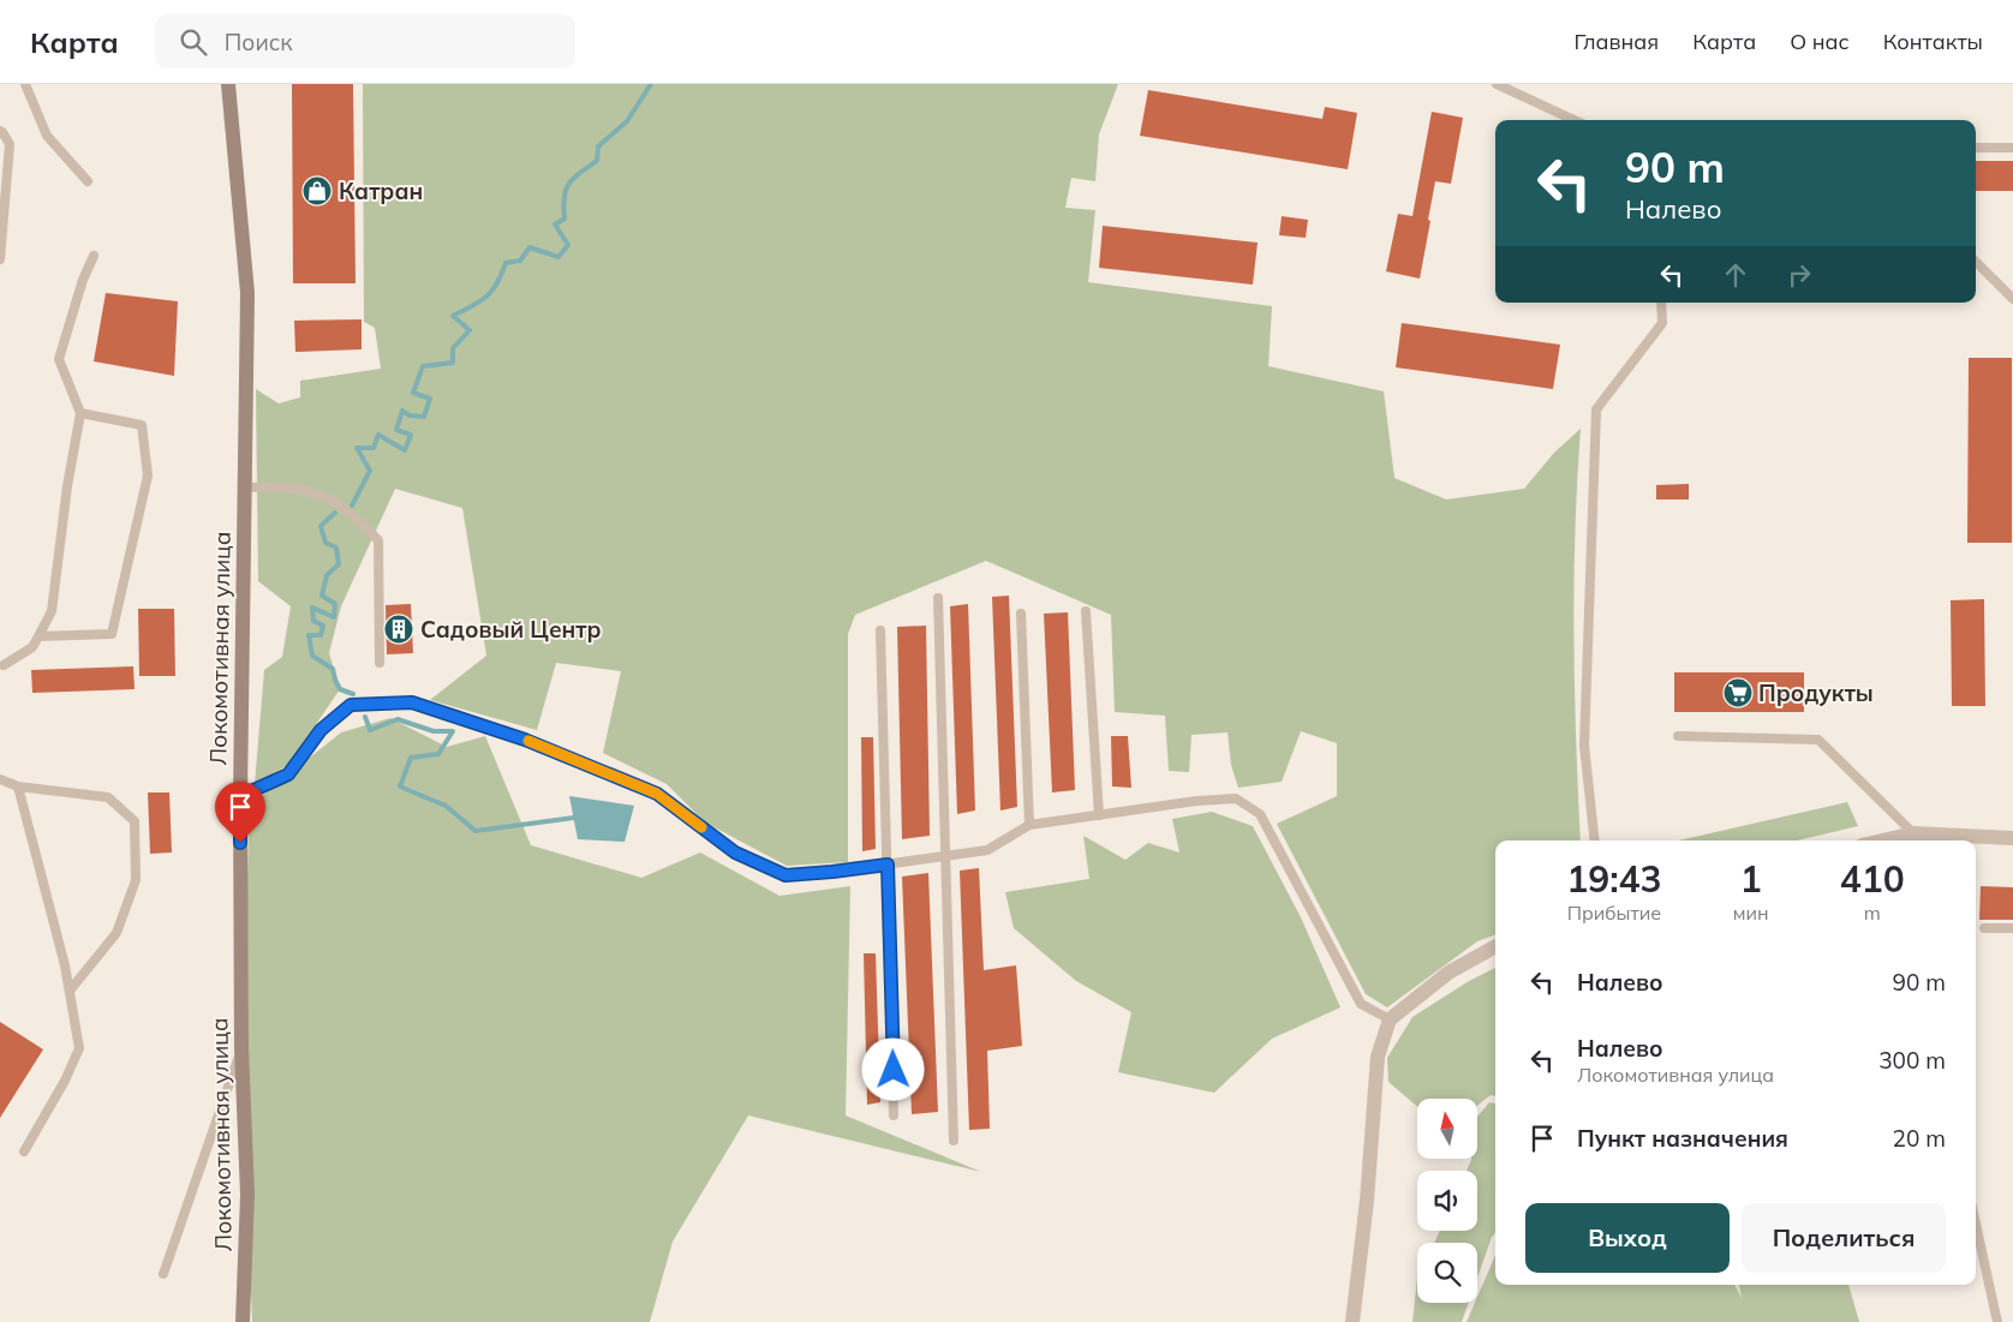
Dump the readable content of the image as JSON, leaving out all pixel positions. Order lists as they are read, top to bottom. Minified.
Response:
{"streets":{"street":["Локомотивная улица"]},"places":{"shop":["Катран"],"building":["Садовый Центр"],"supermarket":["Продукты"]},"north":"top","page":{"header":"Карта","search":"Поиск","nav":["Главная","Карта","О нас","Контакты"],"turn":["90 m","Налево"],"eta":["19:43","Прибытие","1","мин","410","m"],"list":[{"name":"Налево","value":"90 m"},{"name":"Налево","note":"Локомотивная улица","value":"300 m"},{"name":"Пункт назначения","value":"20 m"}],"buttons":["Выход","Поделиться"]}}
